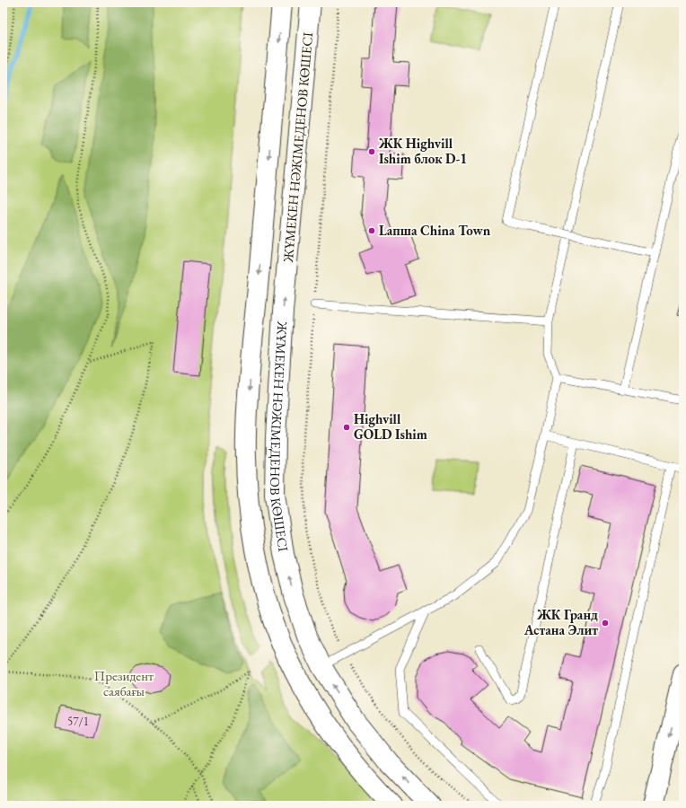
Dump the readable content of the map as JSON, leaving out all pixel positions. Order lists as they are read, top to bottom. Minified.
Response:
{"streets":{"main road":["ЖҰМЕКЕН НӘЖІМЕДЕНОВ КӨШЕСІ"]},"parks":["Президент саябағы"],"places":["ЖК Highvill Ishim блок D-1","Lапша China Town","Highvill GOLD Ishim","ЖК Гранд Астана Элит"],"house_numbers":["57/1"]}
